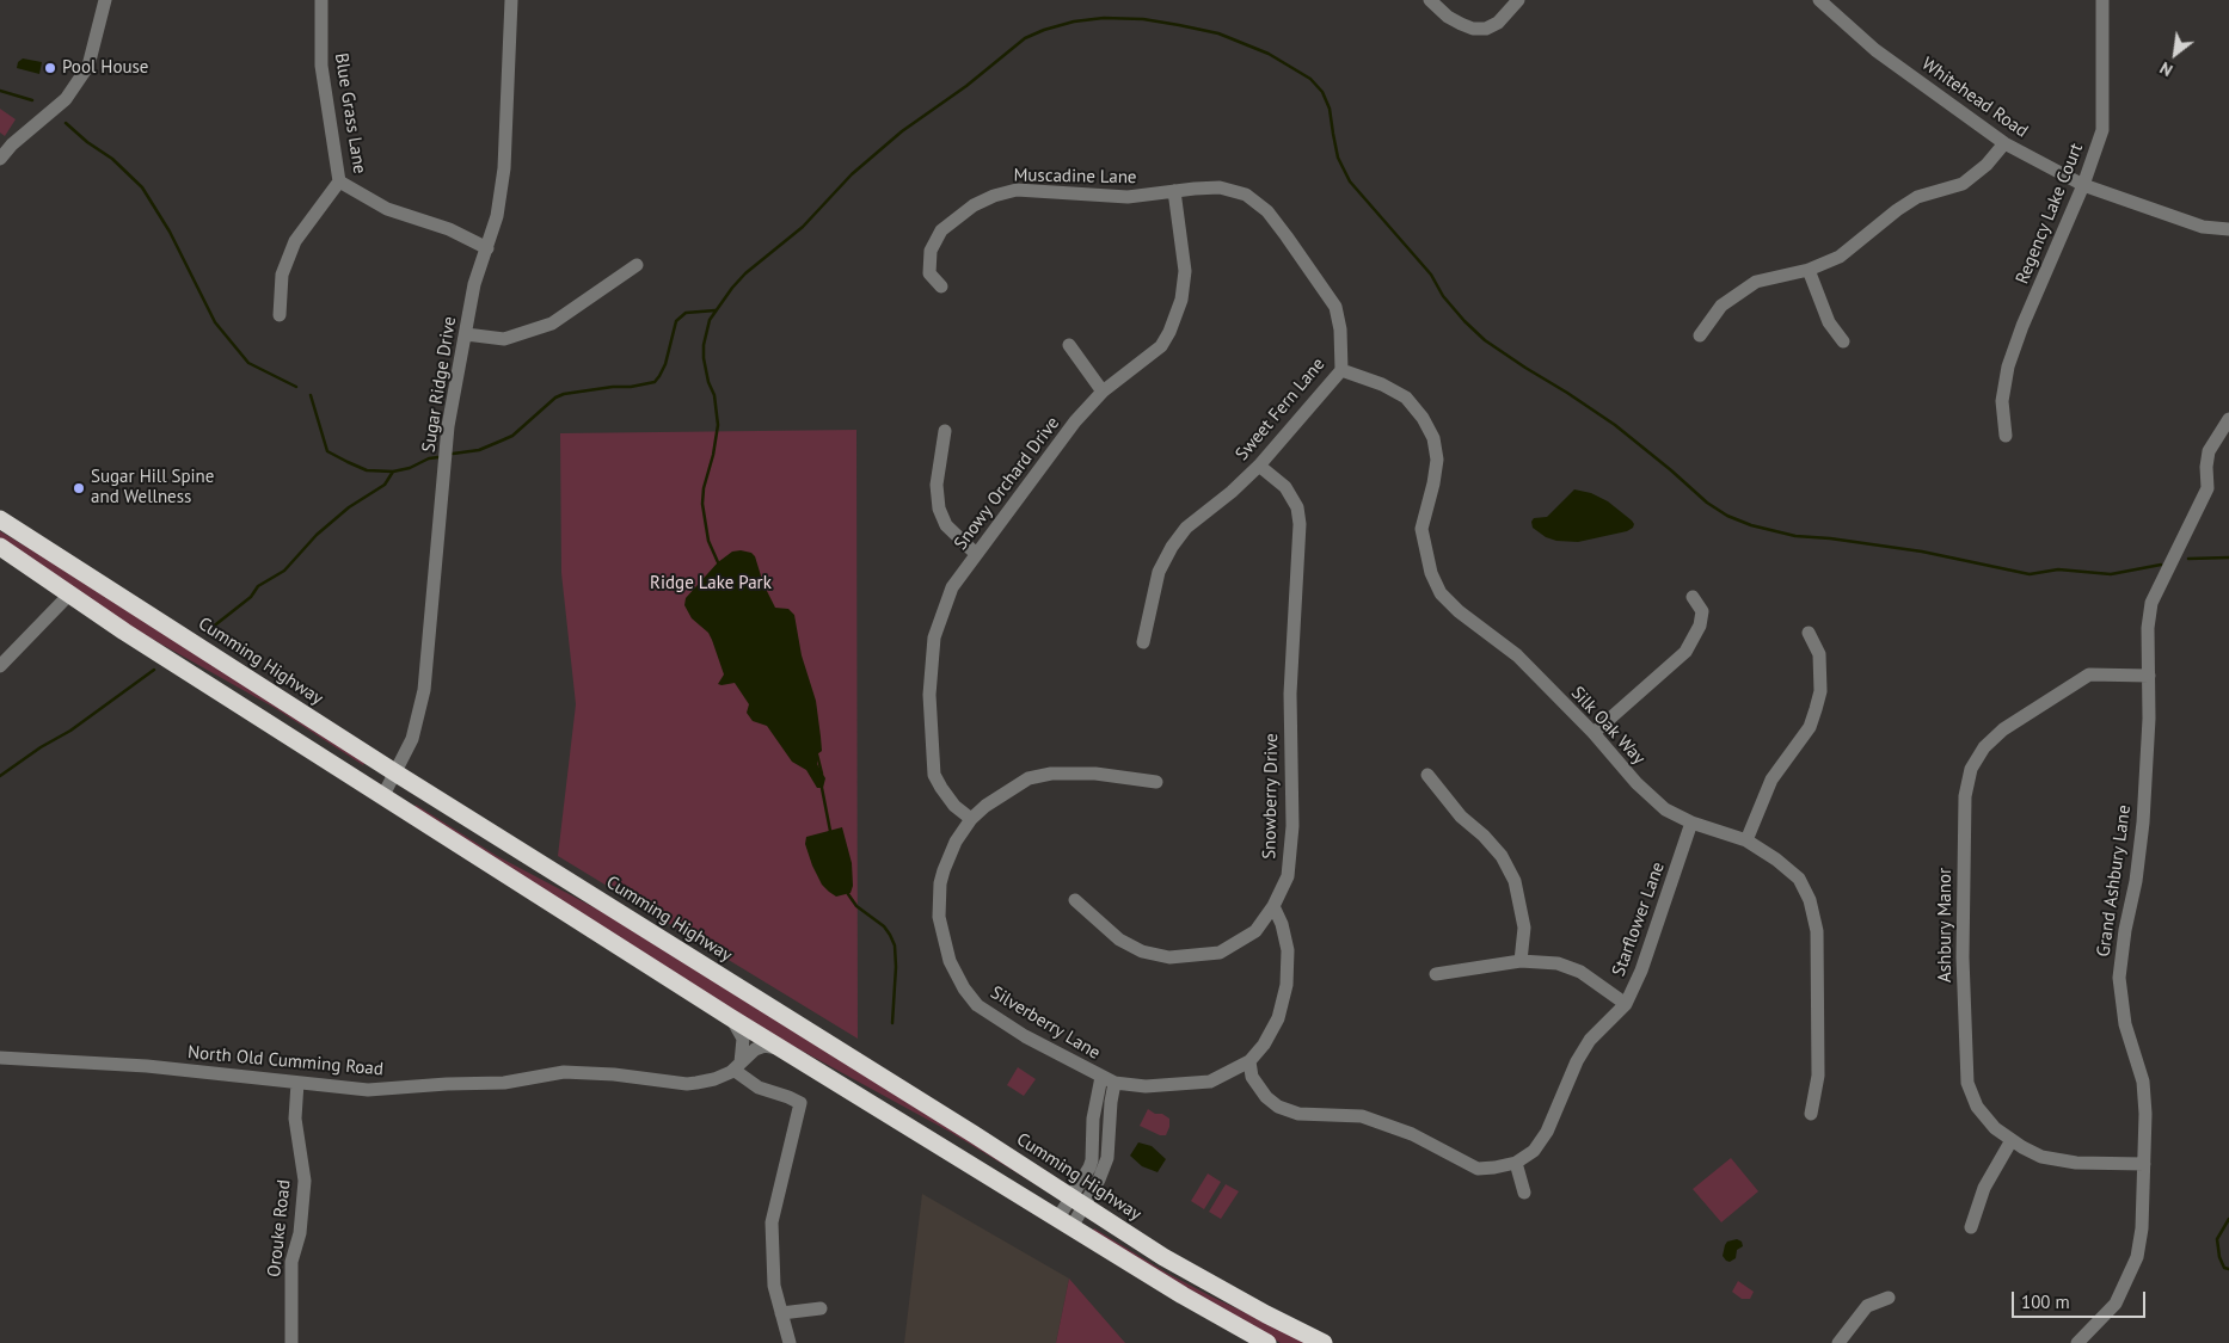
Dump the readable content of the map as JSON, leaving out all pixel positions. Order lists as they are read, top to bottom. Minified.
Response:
{"streets":{"highway":["Cumming Highway"],"street":["Whitehead Road","Blue Grass Lane","Muscadine Lane","Regency Lake Court","Sugar Ridge Drive","Sweet Fern Lane","Snowy Orchard Drive","Silk Oak Way","Snowberry Drive","Grand Ashbury Lane","Starflower Lane","Ashbury Manor","Silverberry Lane","North Old Cumming Road","Orouke Road"]},"crossings":[["Whitehead Road","Regency Lake Court"],["Blue Grass Lane","Sugar Ridge Drive"],["Muscadine Lane","Sweet Fern Lane"],["Muscadine Lane","Snowy Orchard Drive"],["Sugar Ridge Drive","Cumming Highway"],["Sweet Fern Lane","Snowy Orchard Drive"],["Sweet Fern Lane","Silk Oak Way"],["Sweet Fern Lane","Snowberry Drive"],["Snowy Orchard Drive","Silverberry Lane"],["Silk Oak Way","Starflower Lane"],["Snowberry Drive","Silverberry Lane"],["Grand Ashbury Lane","Ashbury Manor"],["Starflower Lane","Silverberry Lane"],["North Old Cumming Road","Orouke Road"]],"parks":["Ridge Lake Park"],"places":["Pool House","Sugar Hill Spine and Wellness"],"scale_bar":"100 m","north":"bottom left"}
